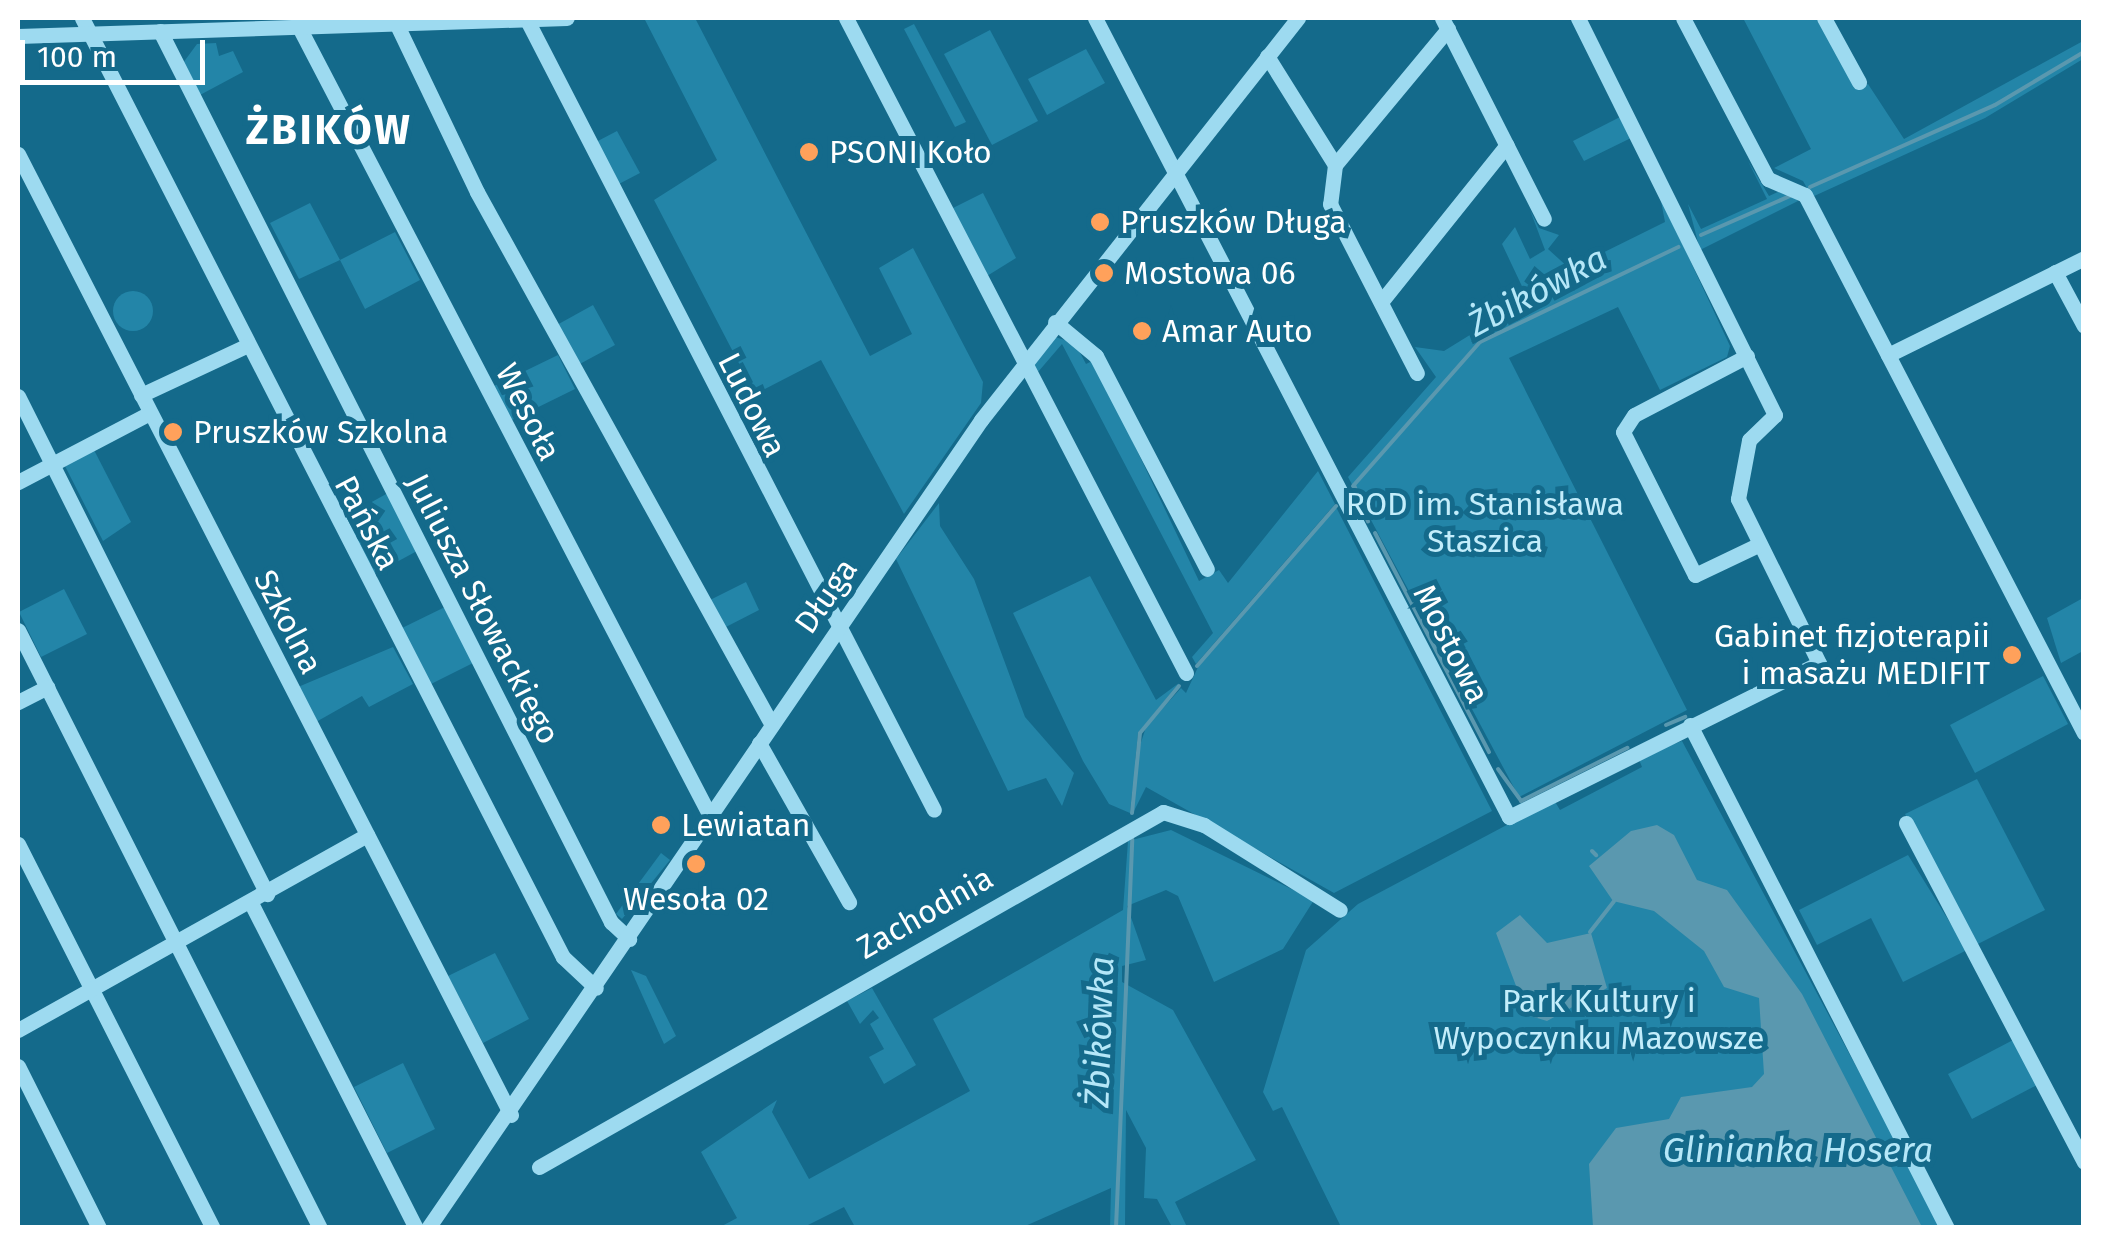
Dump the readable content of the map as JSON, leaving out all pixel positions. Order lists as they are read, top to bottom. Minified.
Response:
{"streets":{"street":["Ludowa","Wesoła","Pańska","Długa","Juliusza Słowackiego","Szkolna","Mostowa","Zachodnia"]},"crossings":[["Ludowa","Długa"],["Wesoła","Długa"],["Pańska","Długa"],["Długa","Juliusza Słowackiego"],["Długa","Szkolna"],["Długa","Mostowa"]],"districts":["ŻBIKÓW"],"water":["Żbikówka","Glinianka Hosera"],"parks":["ROD im. Stanisława Staszica","Park Kultury i Wypoczynku Mazowsze"],"places":["PSONI Koło","Pruszków Długa","Mostowa 06","Amar Auto","Pruszków Szkolna","Gabinet fizjoterapii i masażu MEDIFIT","Lewiatan","Wesoła 02"],"scale_bar":"100 m"}
